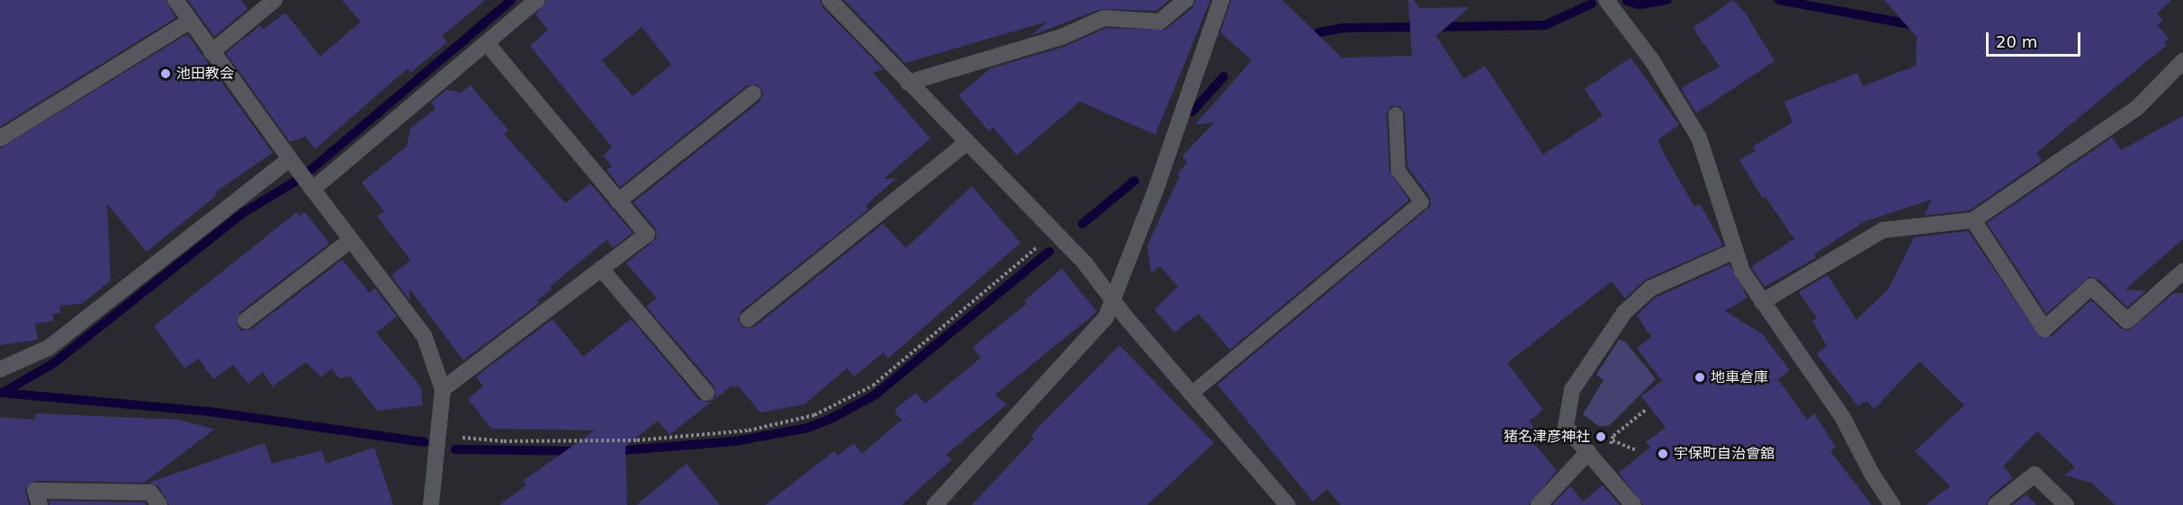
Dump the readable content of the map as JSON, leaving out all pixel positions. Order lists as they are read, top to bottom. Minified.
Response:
{"places":["池田教会","地車倉庫","猪名津彦神社","宇保町自治會舘"],"scale_bar":"20 m"}
